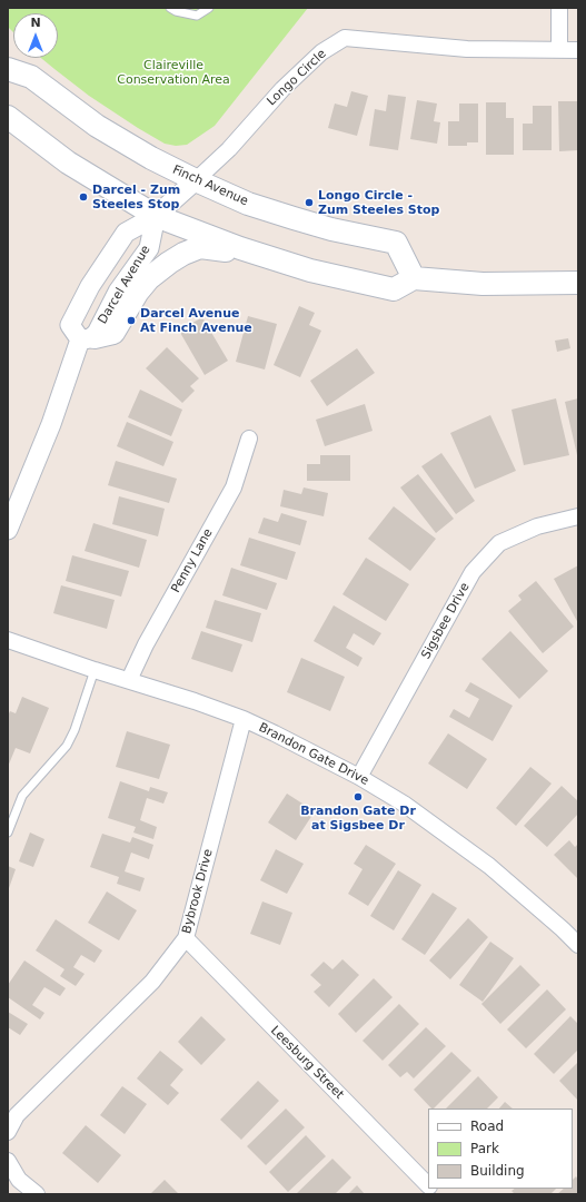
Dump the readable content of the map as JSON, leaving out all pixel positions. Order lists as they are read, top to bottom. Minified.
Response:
{"streets":{"main road":["Finch Avenue"],"street":["Longo Circle","Darcel Avenue","Penny Lane","Sigsbee Drive","Brandon Gate Drive","Bybrook Drive","Leesburg Street"]},"crossings":[["Longo Circle","Finch Avenue"],["Longo Circle","Darcel Avenue"],["Penny Lane","Brandon Gate Drive"],["Sigsbee Drive","Brandon Gate Drive"],["Brandon Gate Drive","Bybrook Drive"],["Bybrook Drive","Leesburg Street"]],"parks":["Claireville Conservation Area"],"places":["Darcel - Zum Steeles Stop","Longo Circle - Zum Steeles Stop","Darcel Avenue At Finch Avenue","Brandon Gate Dr at Sigsbee Dr"],"legend":["Road","Park","Building"],"north":"top"}
